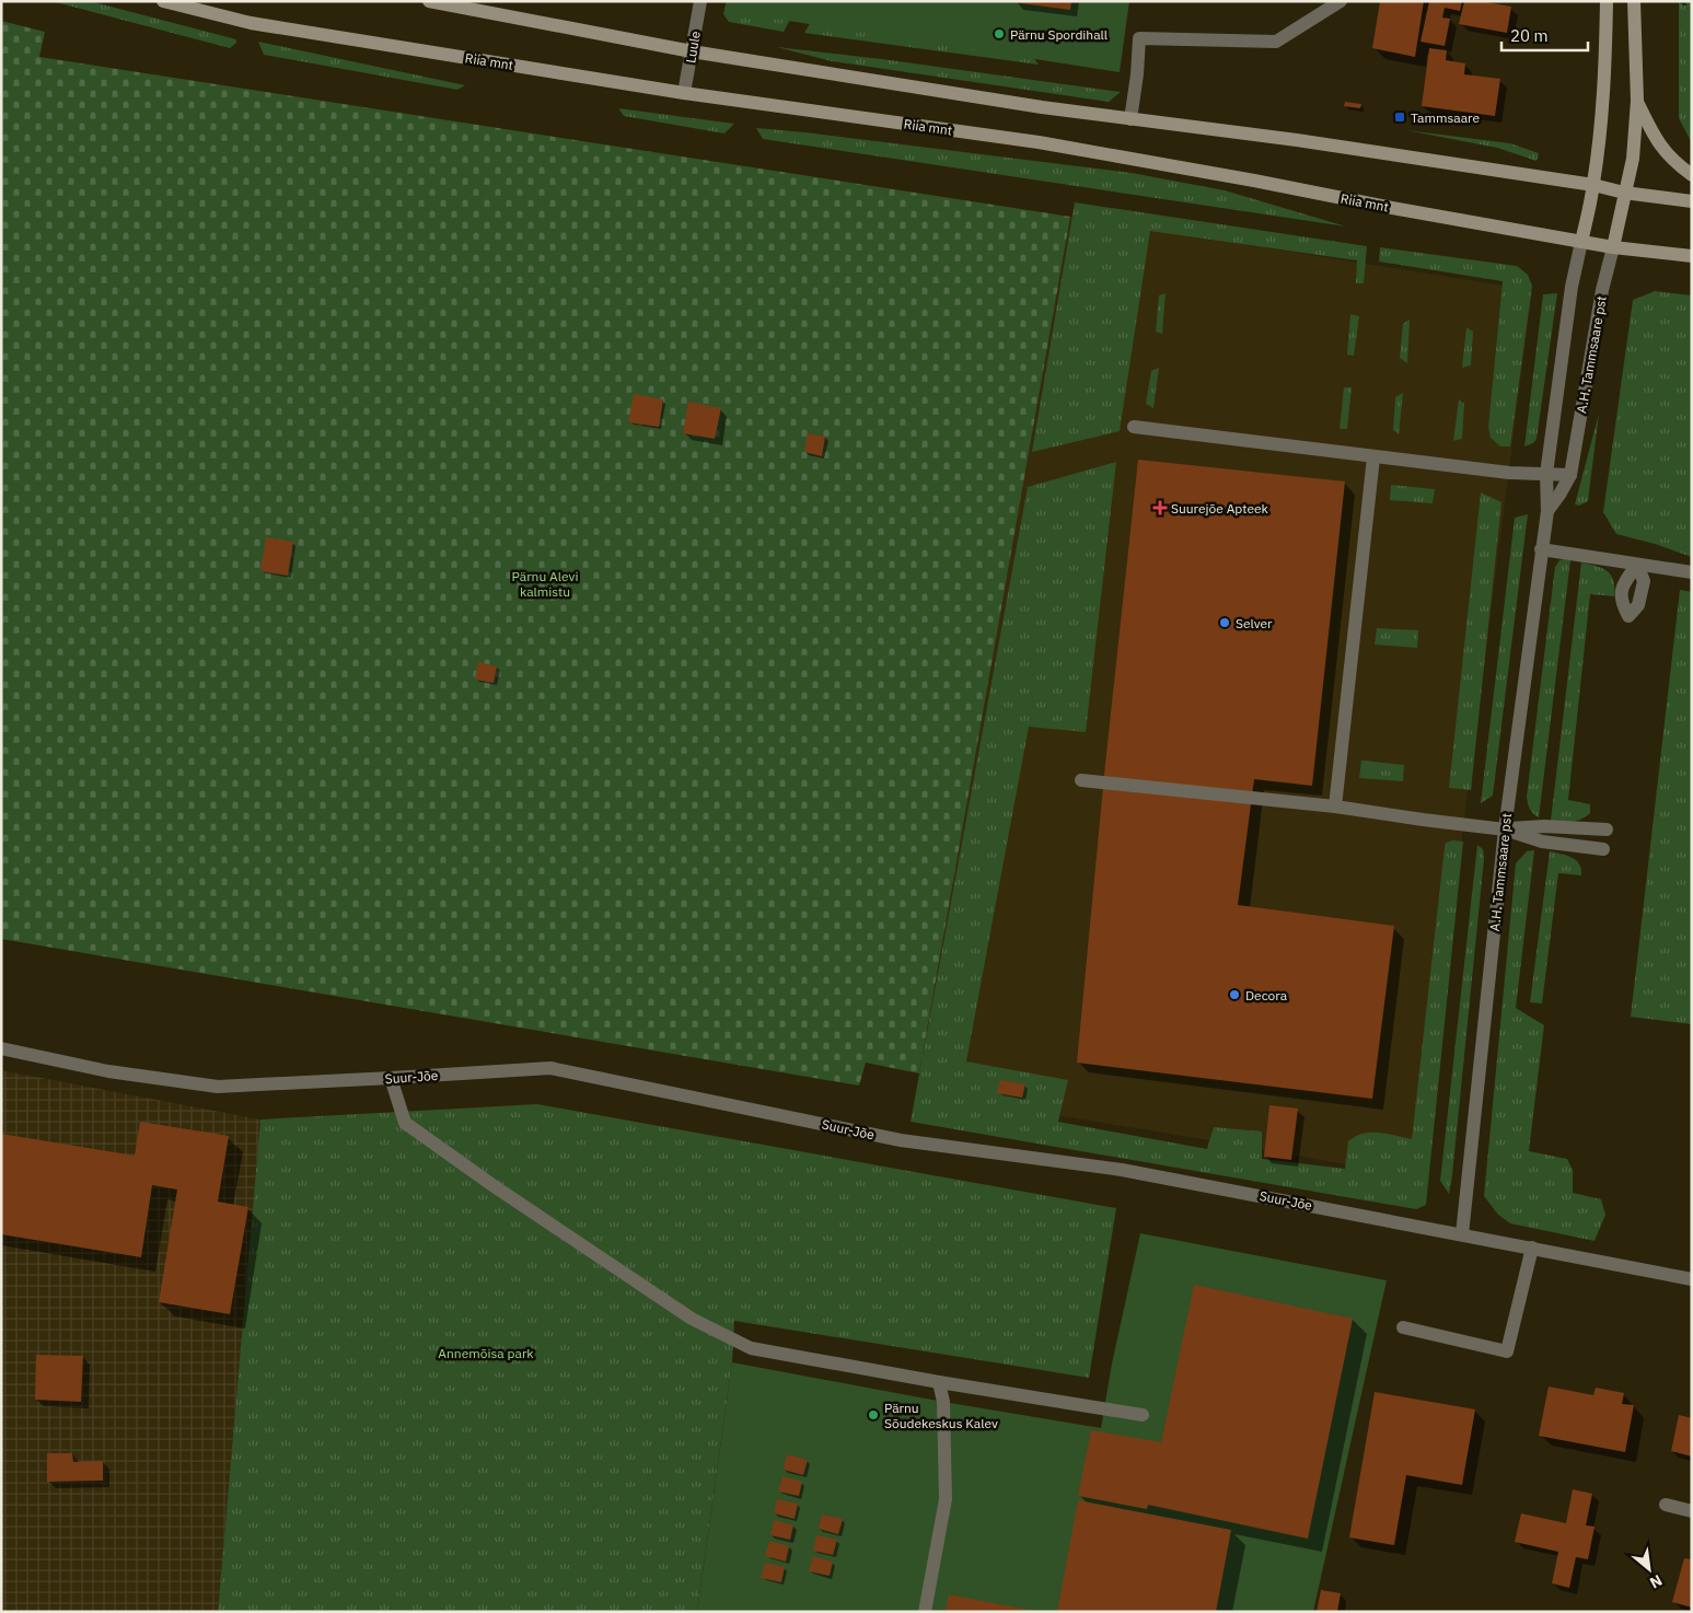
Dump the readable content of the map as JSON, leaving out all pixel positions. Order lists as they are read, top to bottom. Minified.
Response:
{"streets":{"main road":["Riia mnt","A.H. Tammsaare pst"],"street":["Luule","Suur-Jõe"]},"crossings":[["Luule","Riia mnt"],["Riia mnt","A.H. Tammsaare pst"],["A.H. Tammsaare pst","Suur-Jõe"]],"parks":["Pärnu Alevi kalmistu","Annemõisa park"],"places":{"other":["Pärnu Spordihall","Selver","Decora","Pärnu Sõudekeskus Kalev"],"transit":["Tammsaare"],"health":["Suurejõe Apteek"]},"scale_bar":"20 m","north":"bottom right"}
